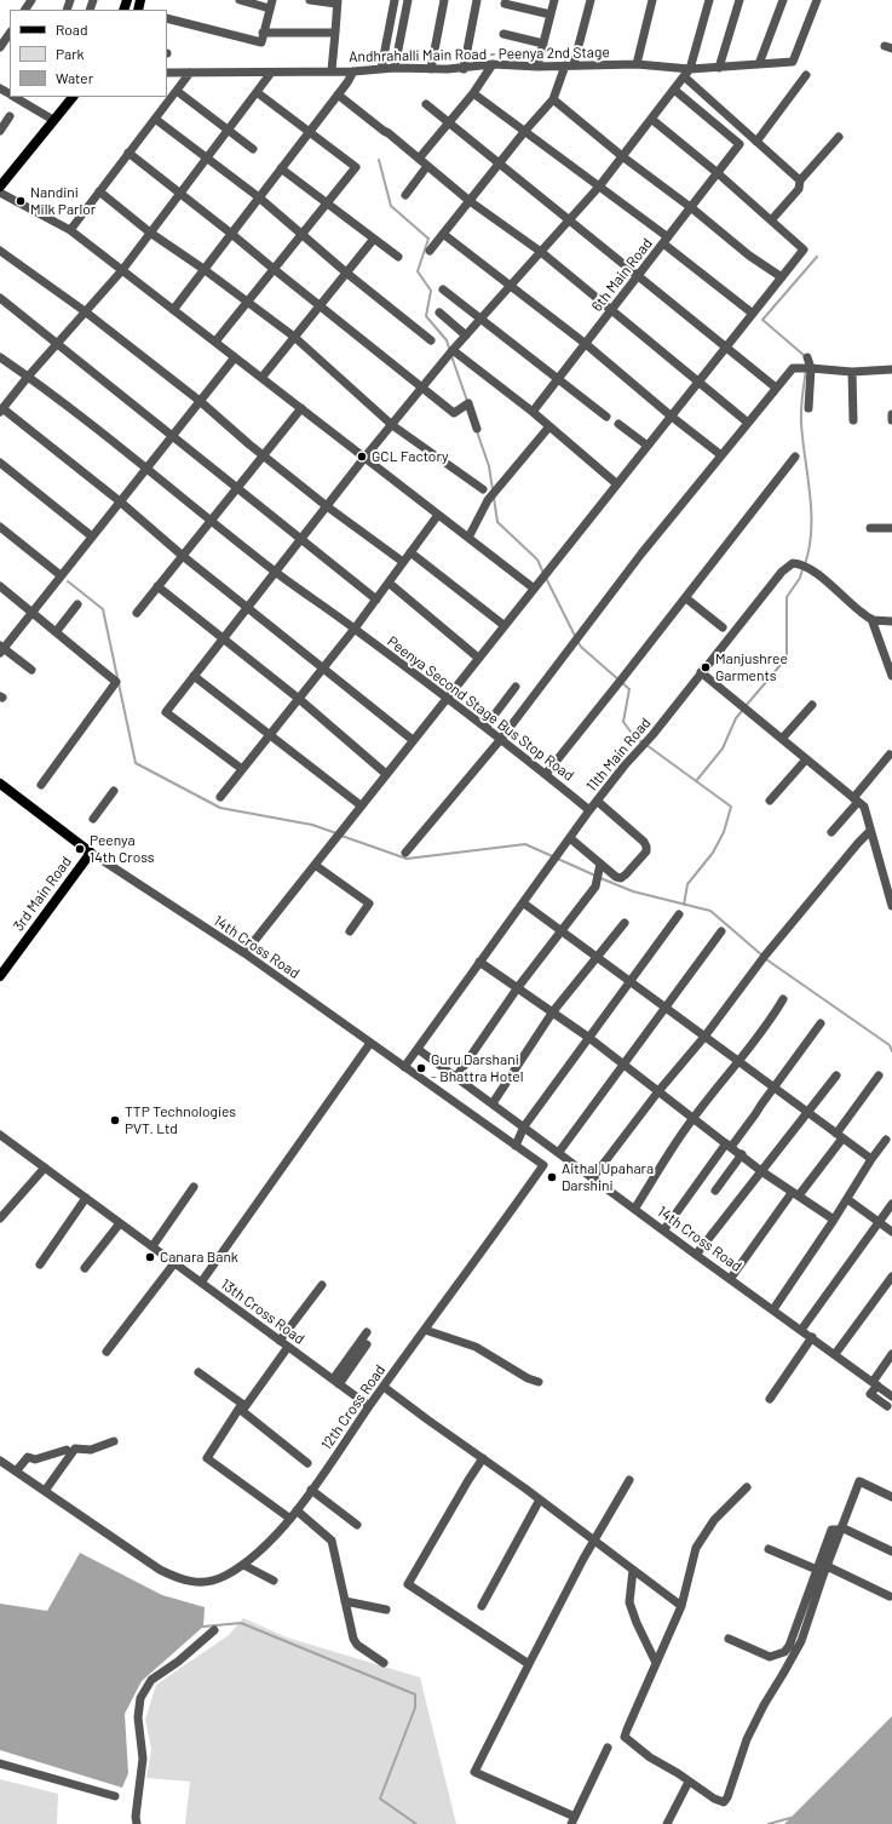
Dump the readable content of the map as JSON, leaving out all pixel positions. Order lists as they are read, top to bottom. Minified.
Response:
{"streets":{"main road":["3rd Main Road"],"street":["Andhrahalli Main Road - Peenya 2nd Stage","6th Main Road","Peenya Second Stage Bus Stop Road","11th Main Road","14th Cross Road","13th Cross Road","12th Cross Road"]},"crossings":[["Peenya Second Stage Bus Stop Road","11th Main Road"],["11th Main Road","14th Cross Road"],["11th Main Road","12th Cross Road"],["3rd Main Road","14th Cross Road"],["14th Cross Road","12th Cross Road"],["13th Cross Road","12th Cross Road"]],"places":["Nandini Milk Parlor","GCL Factory","Manjushree Garments","Peenya 14th Cross","Guru Darshani - Bhattra Hotel","TTP Technologies PVT. Ltd","Aithal Upahara Darshini","Canara Bank"],"legend":["Road","Park","Water"]}
